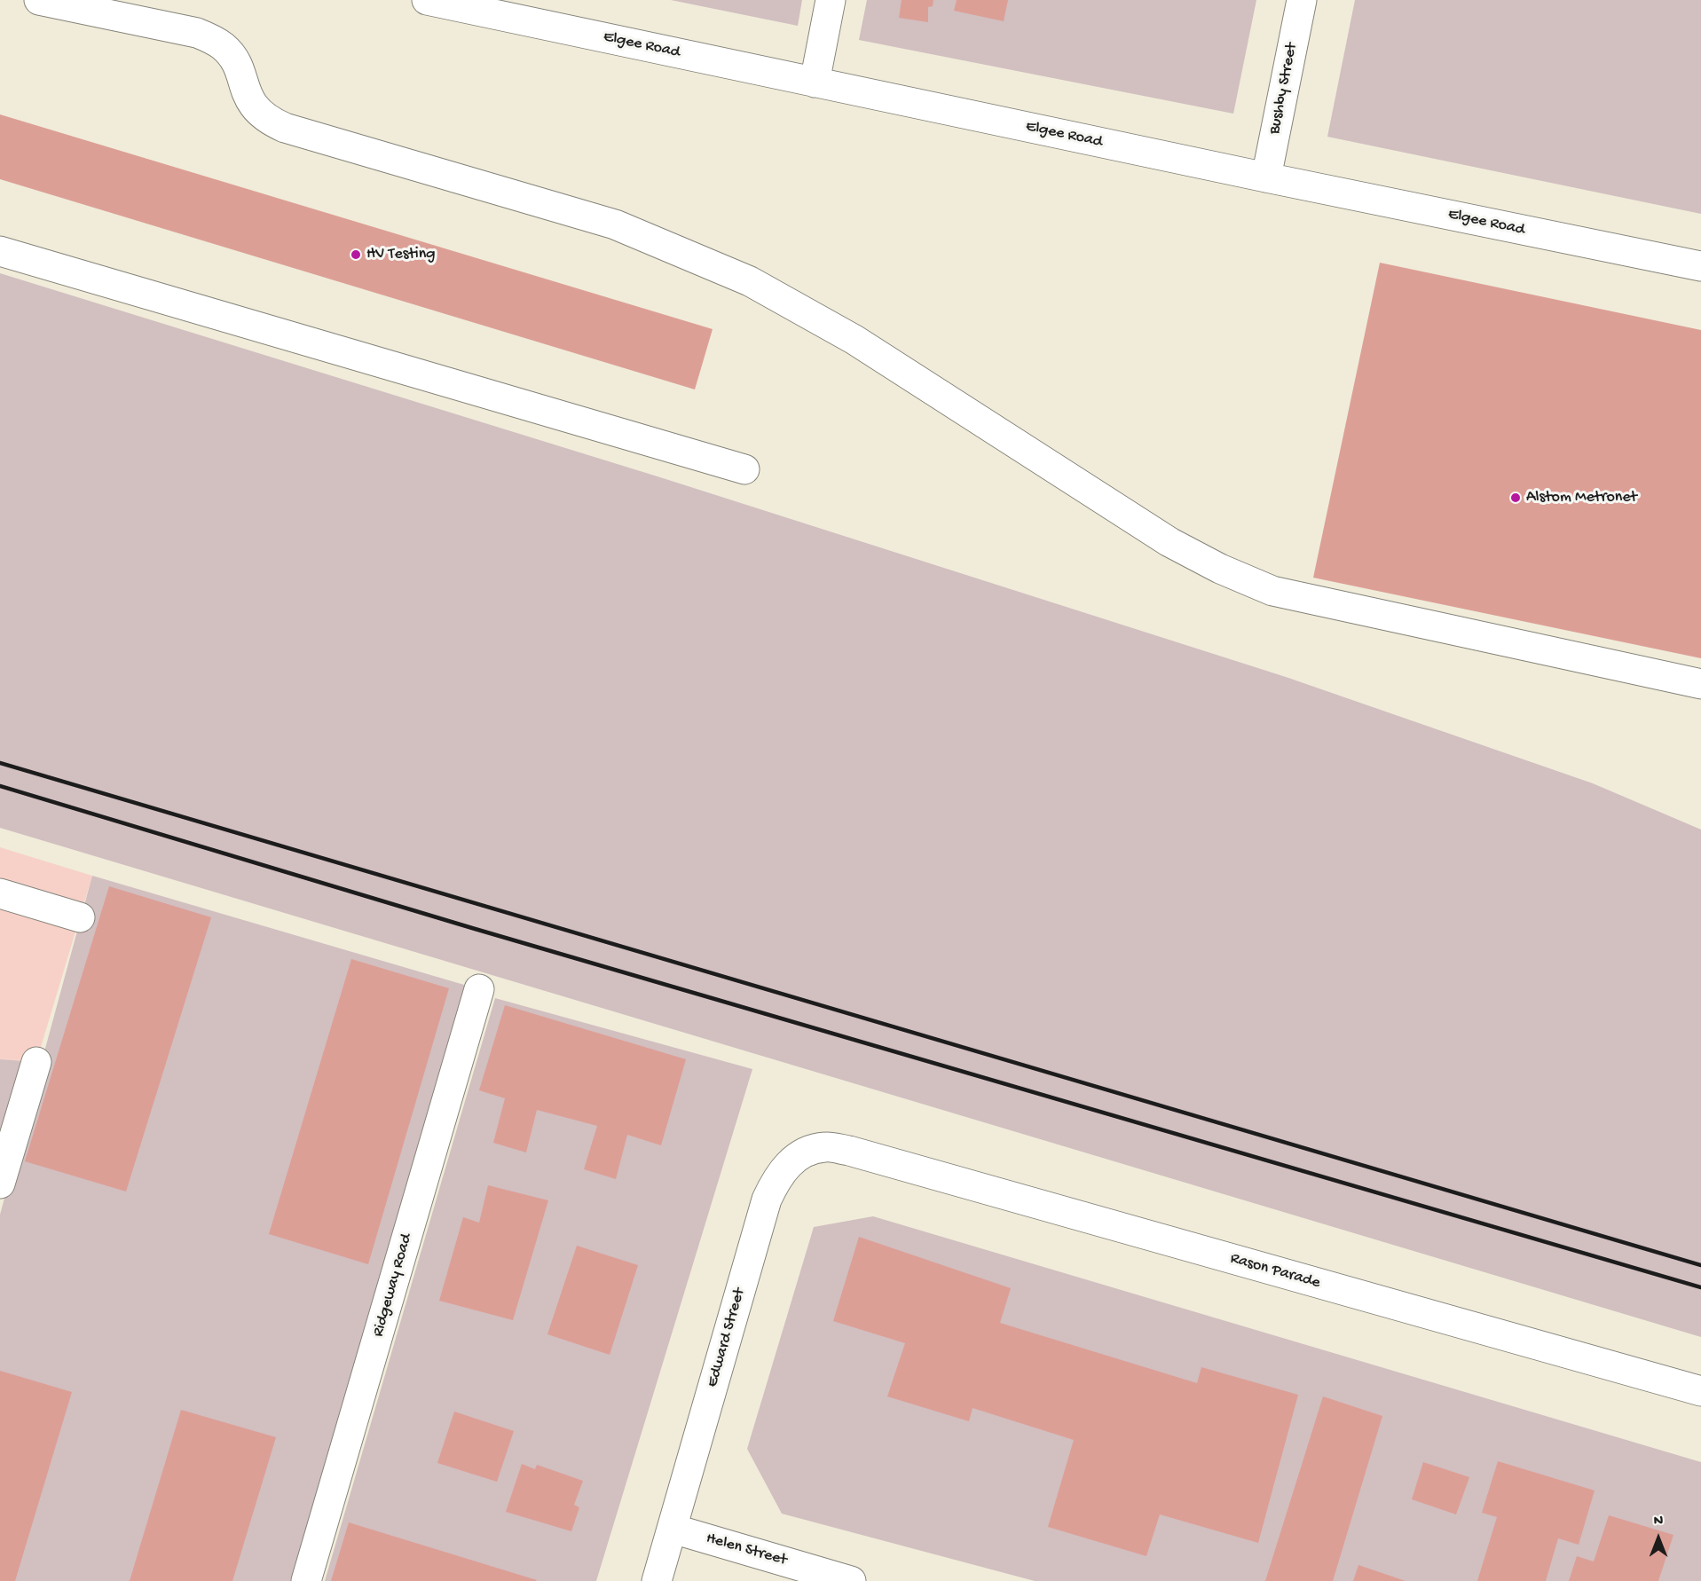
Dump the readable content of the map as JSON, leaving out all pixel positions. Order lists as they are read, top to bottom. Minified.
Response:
{"streets":{"street":["Elgee Road","Bushby Street","Rason Parade","Ridgeway Road","Edward Street","Helen Street"]},"crossings":[["Elgee Road","Bushby Street"],["Rason Parade","Edward Street"],["Edward Street","Helen Street"]],"places":["HV Testing","Alstom Metronet"],"north":"top"}
